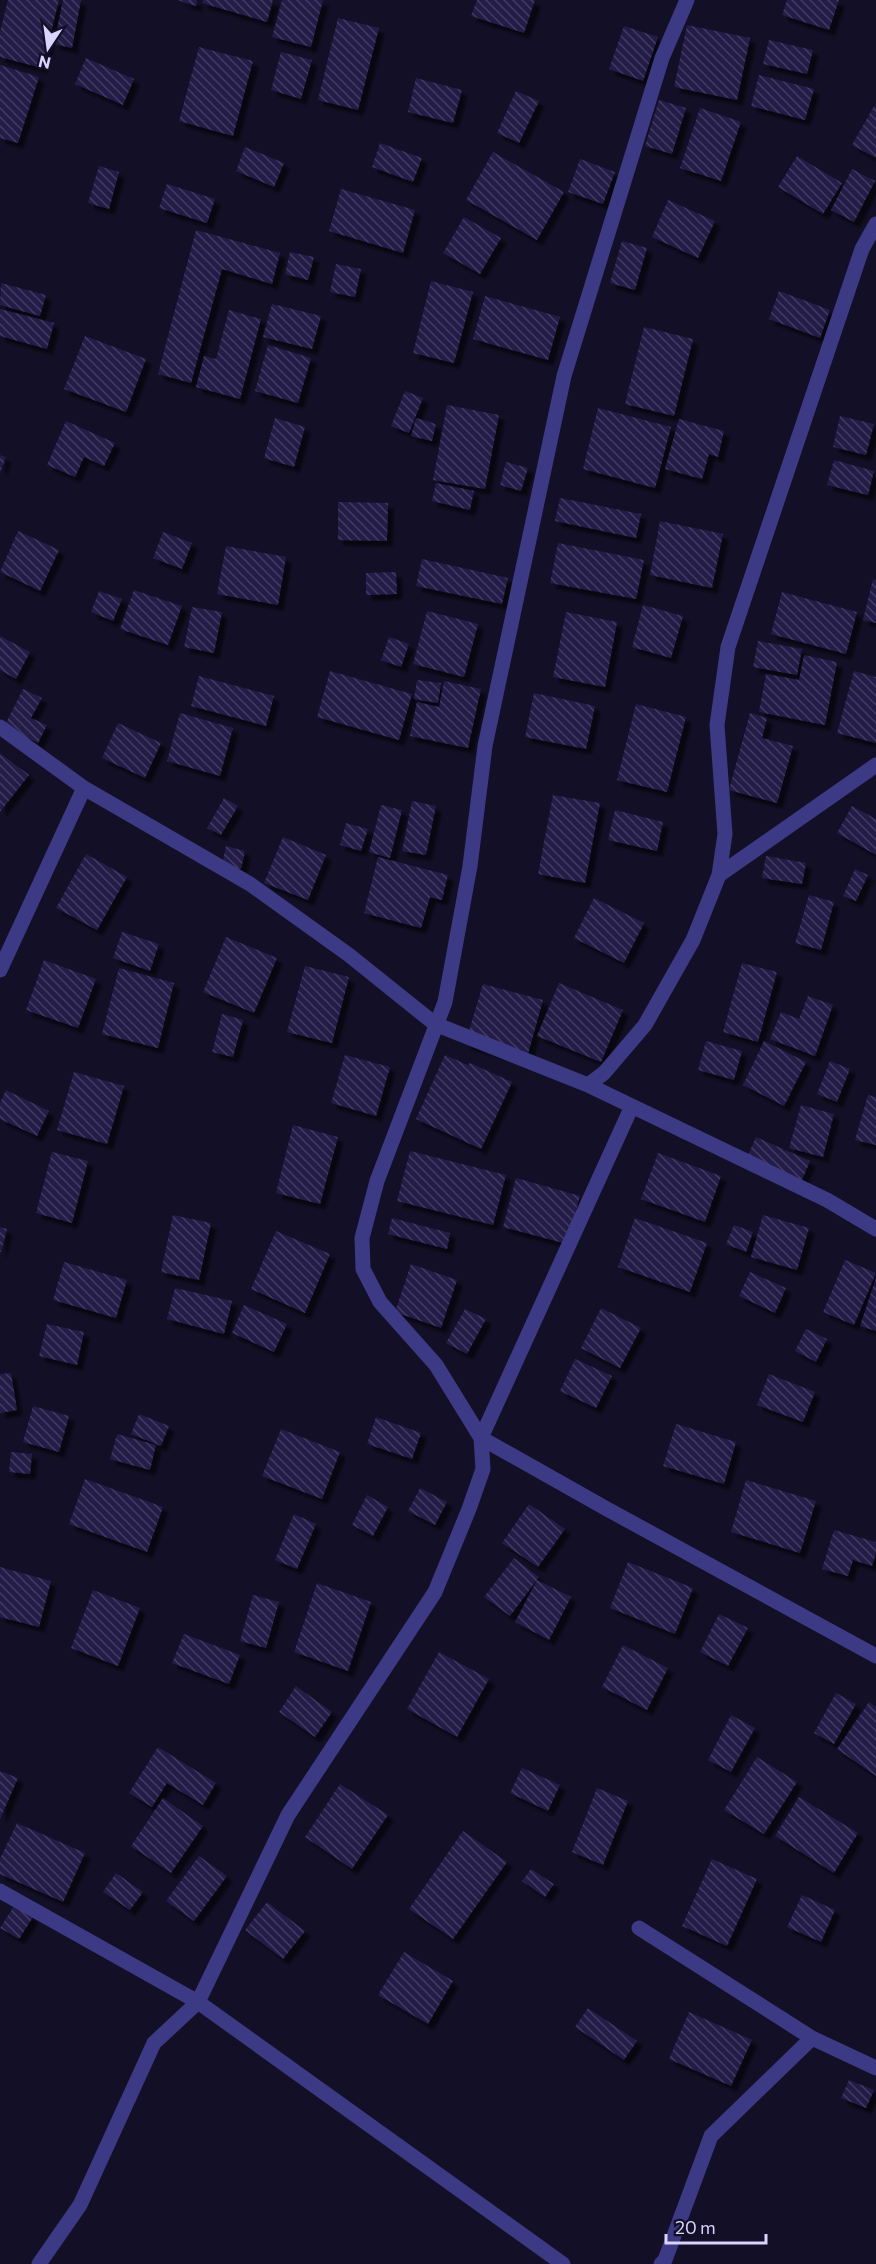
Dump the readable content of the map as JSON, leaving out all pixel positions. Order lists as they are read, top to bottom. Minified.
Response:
{"scale_bar":"20 m","north":"bottom"}
